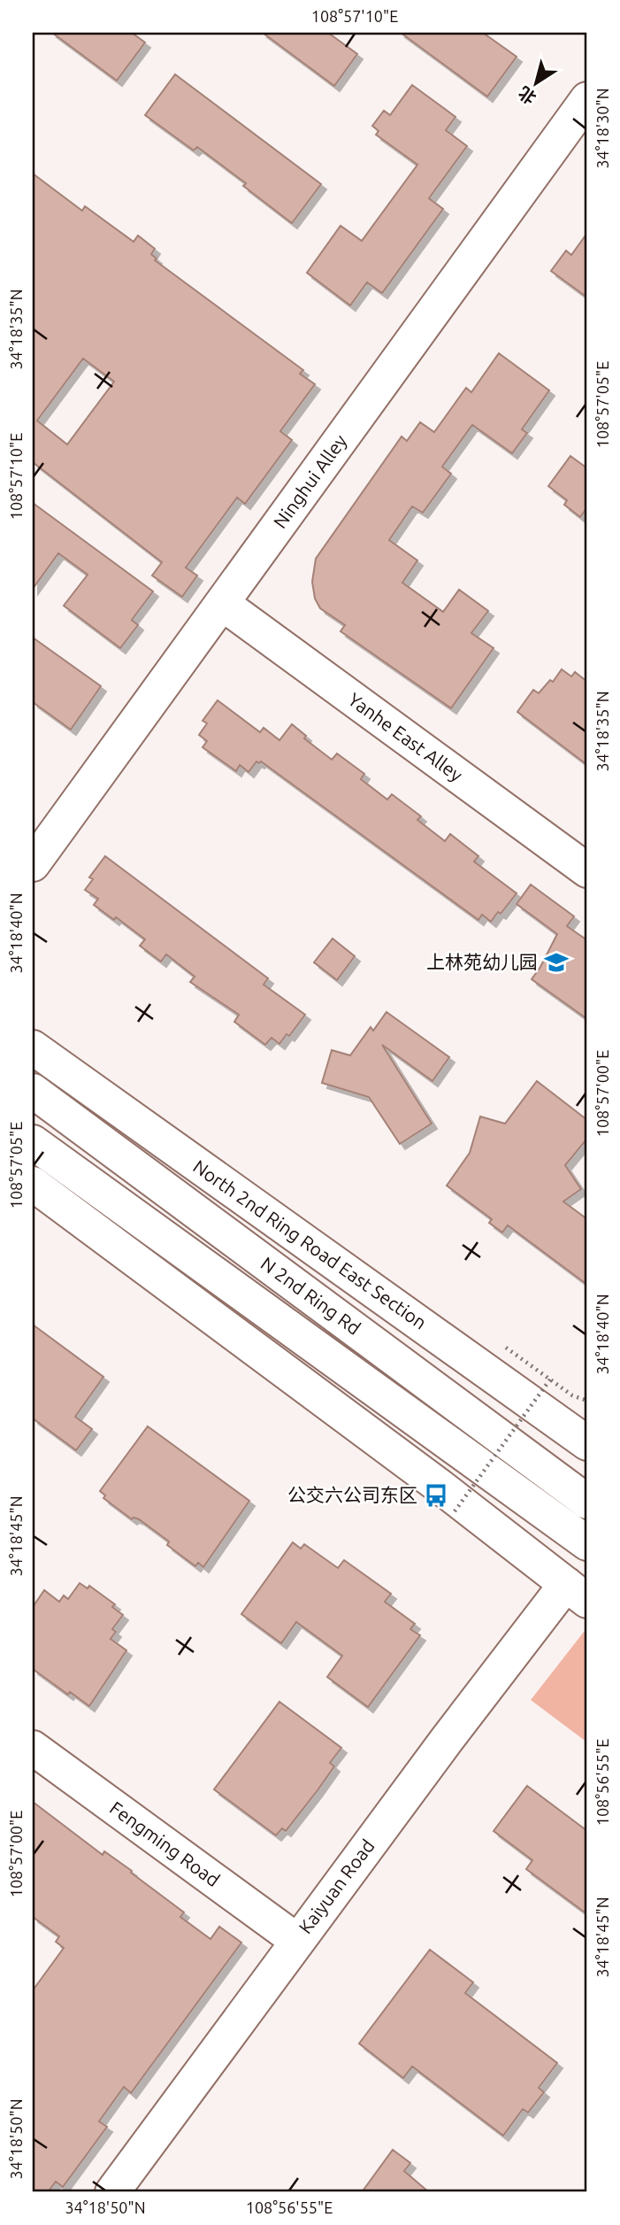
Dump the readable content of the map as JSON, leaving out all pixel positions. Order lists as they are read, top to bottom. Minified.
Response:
{"streets":{"main road":["Ninghui Alley","Yanhe East Alley","North 2nd Ring Road East Section","N 2nd Ring Rd","Fengming Road","Kaiyuan Road"]},"crossings":[["Ninghui Alley","Yanhe East Alley"],["Fengming Road","Kaiyuan Road"]],"places":{"school or university":["上林苑幼儿园"],"bus stop":["公交六公司东区"]},"north":"bottom left","coordinates":["108°57'10\"E","34°18'30\"N","34°18'35\"N","108°57'05\"E","34°18'40\"N","108°57'00\"E","34°18'45\"N","108°56'55\"E","34°18'50\"N"]}
